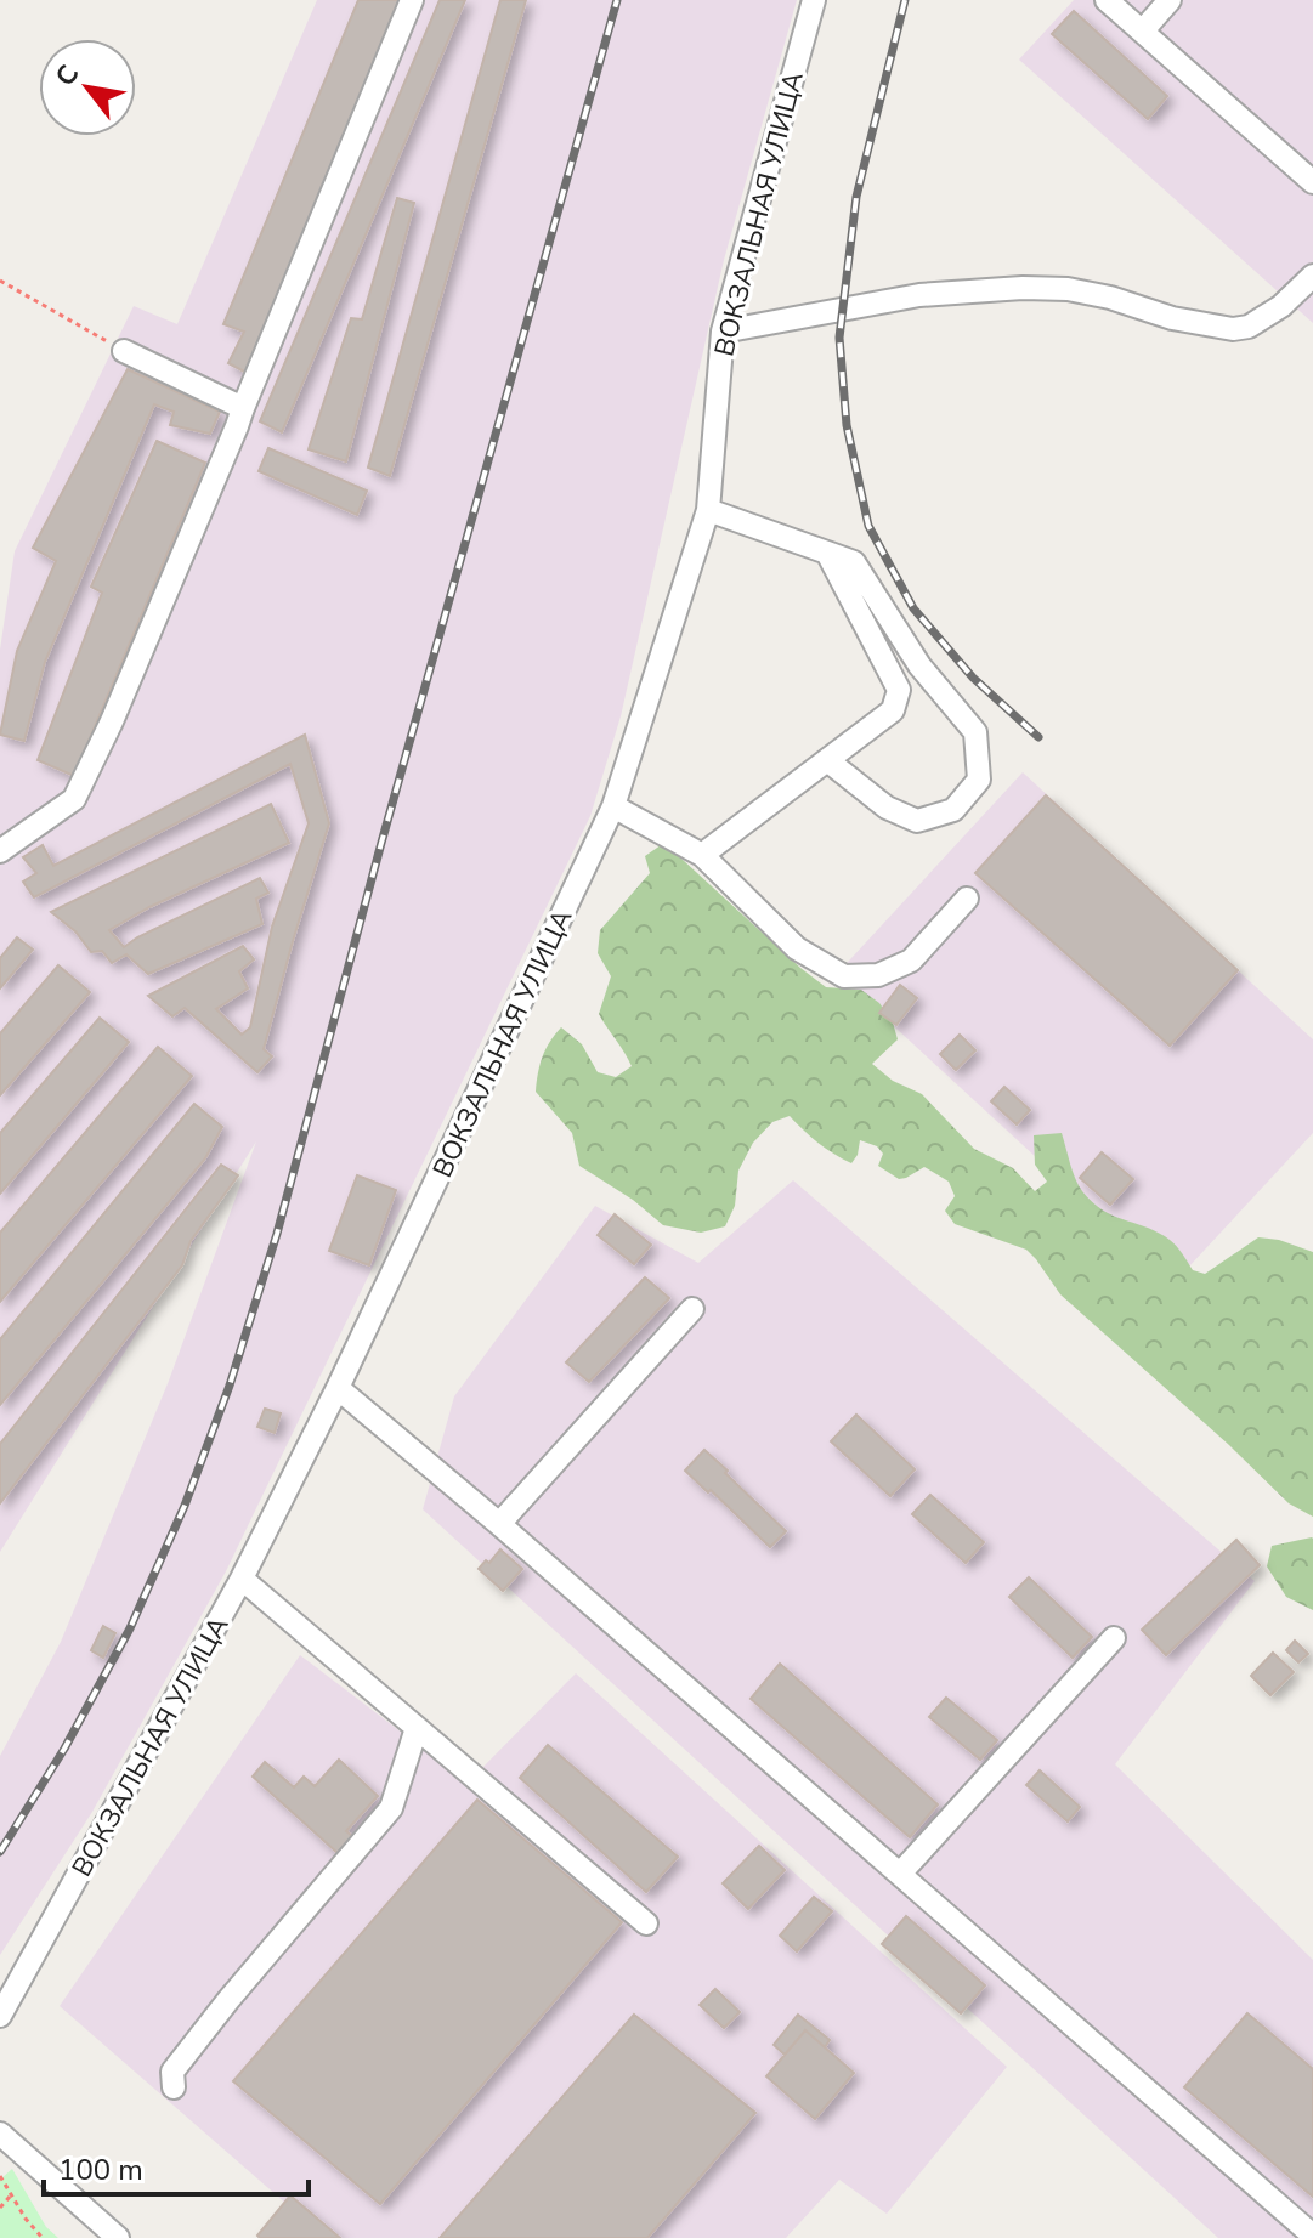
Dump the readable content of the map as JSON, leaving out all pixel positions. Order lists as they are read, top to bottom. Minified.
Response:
{"streets":{"street":["ВОКЗАЛЬНАЯ УЛИЦА"]},"scale_bar":"100 m","north":"top left"}
